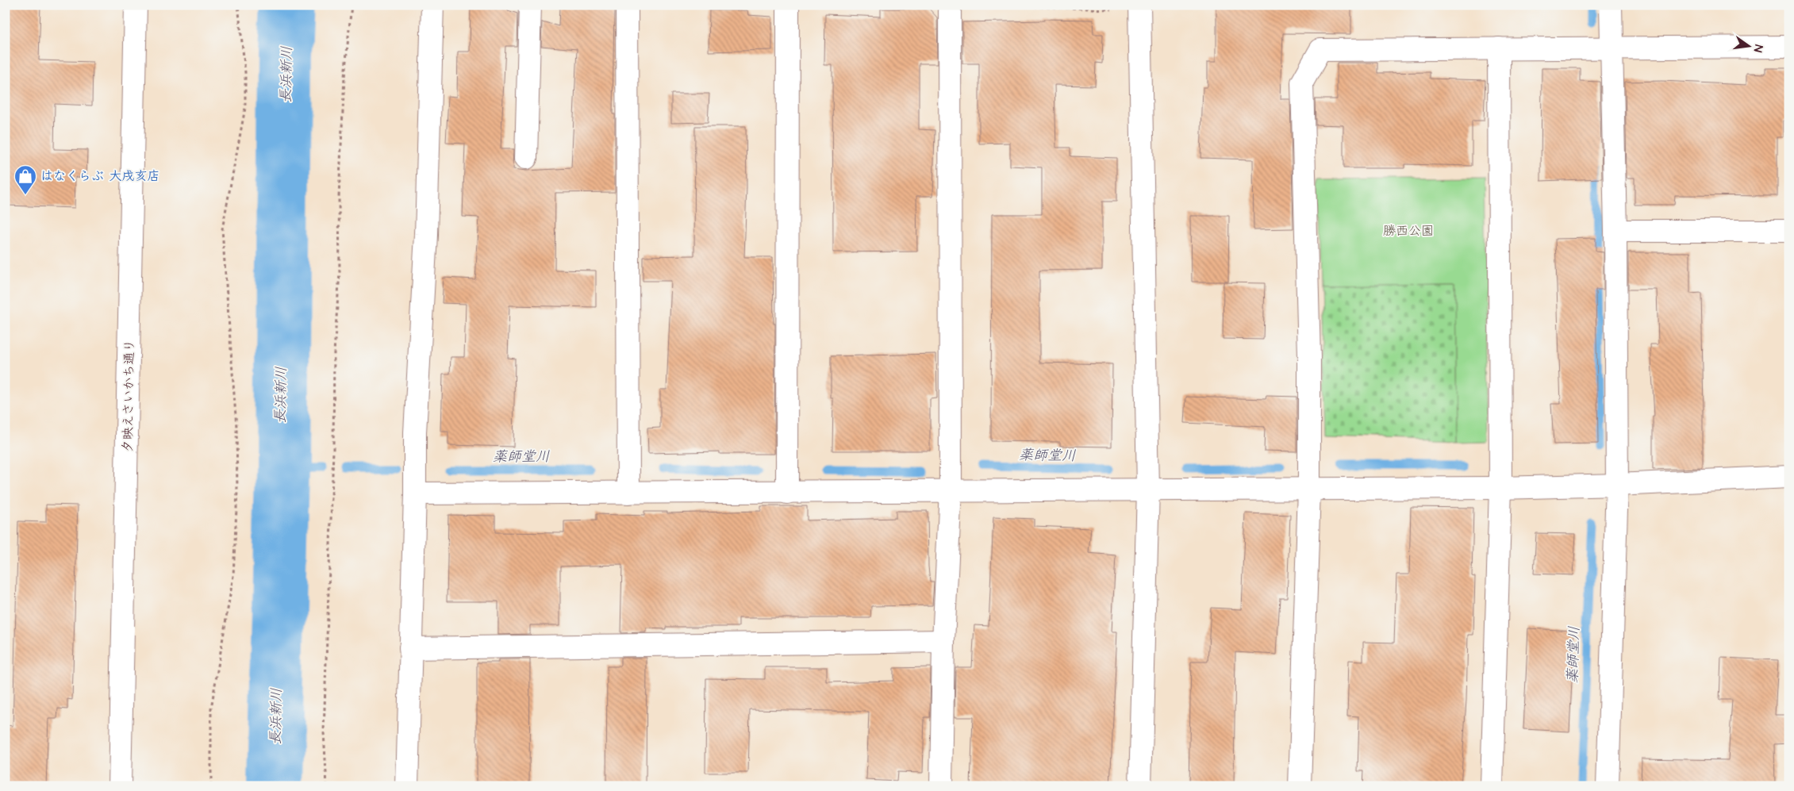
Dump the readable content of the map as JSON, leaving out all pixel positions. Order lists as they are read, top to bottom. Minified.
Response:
{"streets":{"street":["夕映えさいかち通り"]},"water":["長浜新川","薬師堂川"],"parks":["勝西公園"],"places":{"shop":["はなくらぶ 大戌亥店"]},"north":"right"}
